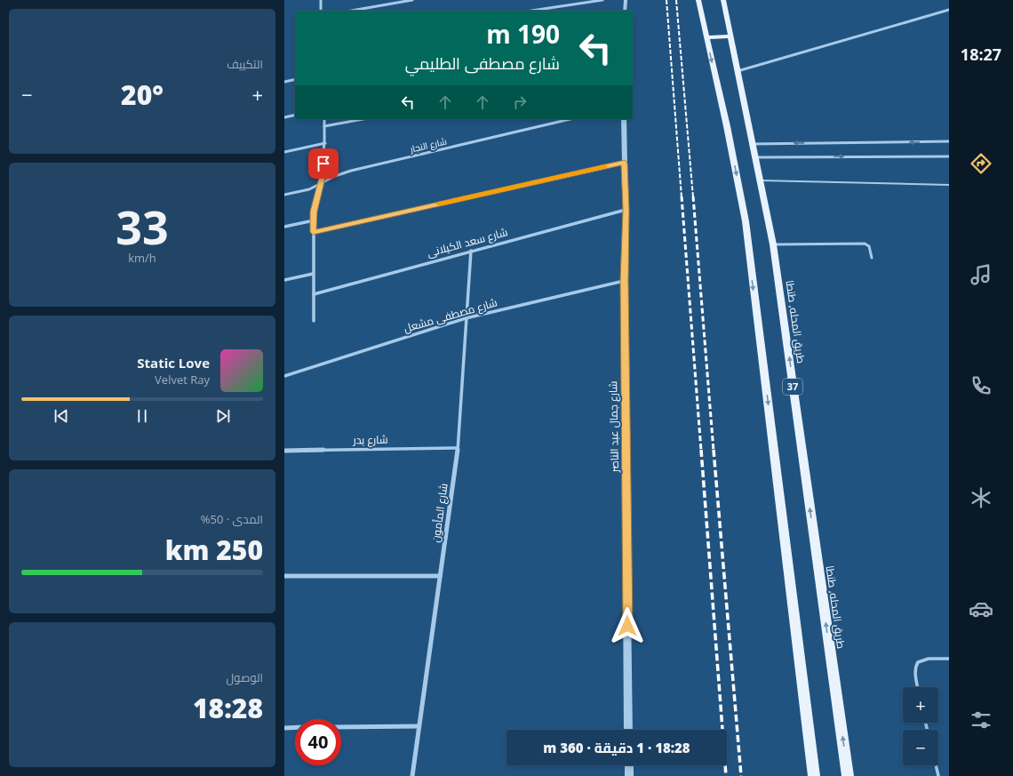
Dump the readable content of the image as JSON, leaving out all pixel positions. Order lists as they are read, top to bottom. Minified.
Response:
{"streets":{"main road":["طريق المحله, طنطا","37"],"street":["شارع النجار","شارع سعد الكيلانى","شارع مصطفى مشعل","شارع جمال عبد الناصر","شارع بدر","شارع المأمون"]},"crossings":[["شارع سعد الكيلانى","شارع جمال عبد الناصر"],["شارع سعد الكيلانى","شارع المأمون"],["شارع مصطفى مشعل","شارع جمال عبد الناصر"],["شارع مصطفى مشعل","شارع المأمون"],["شارع بدر","شارع المأمون"]],"page":{"tabs":"18:27","tile":["التكييف",["33","km/h"],["المدى · 50%","250 km"],["الوصول","18:28"]],"turn":["190 m","شارع مصطفى الطليمي"],"heat":["−","20°","+"],"song":["Static Love","Velvet Ray"],"map_buttons":["+","−"],"limit":"40","trip":"18:28 · 1 دقيقة · 360 m"}}
